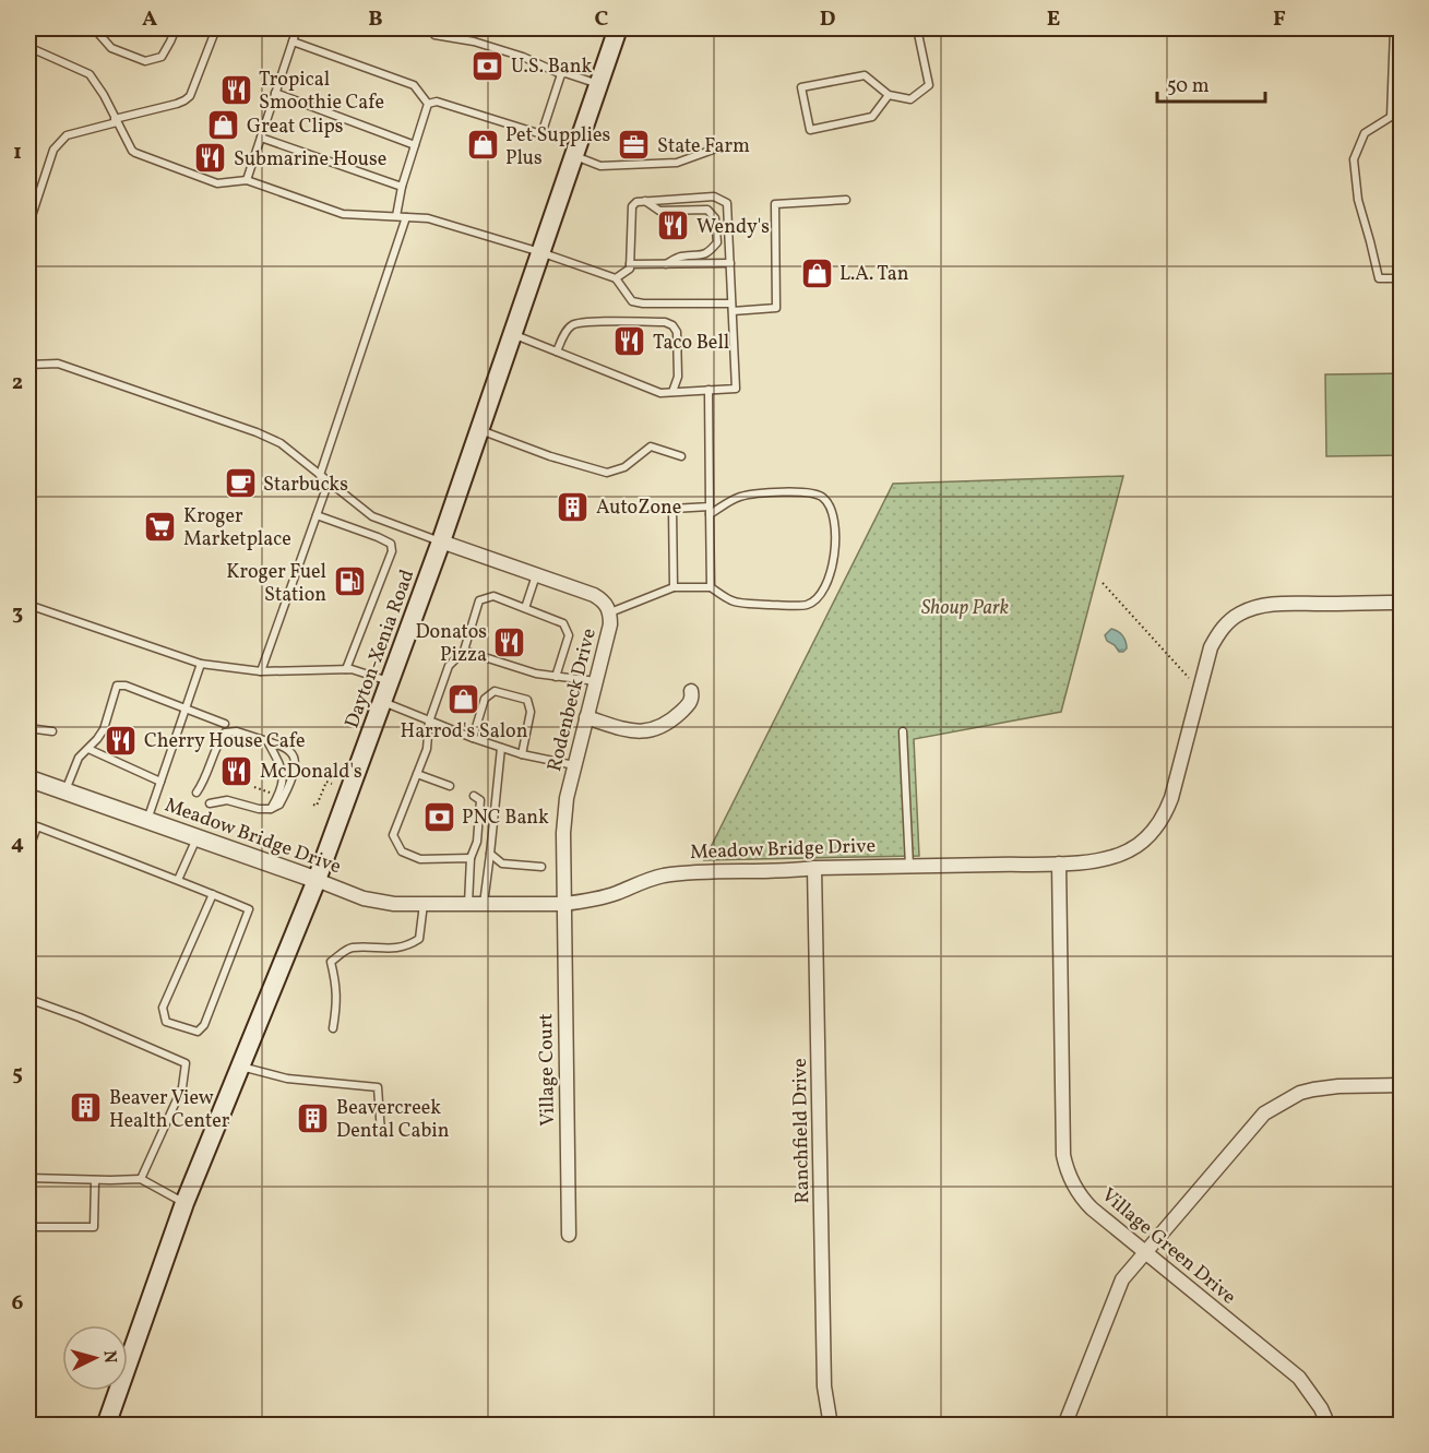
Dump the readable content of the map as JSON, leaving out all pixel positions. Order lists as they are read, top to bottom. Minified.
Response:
{"streets":{"main road":["Dayton-Xenia Road"],"street":["Rodenbeck Drive","Meadow Bridge Drive","Village Court","Ranchfield Drive","Village Green Drive"]},"crossings":[["Dayton-Xenia Road","Rodenbeck Drive"],["Dayton-Xenia Road","Meadow Bridge Drive"],["Rodenbeck Drive","Meadow Bridge Drive"],["Rodenbeck Drive","Village Court"],["Meadow Bridge Drive","Village Court"],["Meadow Bridge Drive","Ranchfield Drive"],["Meadow Bridge Drive","Village Green Drive"]],"parks":["Shoup Park"],"places":{"bank":["U.S. Bank","PNC Bank"],"restaurant":["Tropical Smoothie Cafe","Submarine House","Wendy's","Taco Bell","Donatos Pizza","Cherry House Cafe","McDonald's"],"shop":["Great Clips","Pet Supplies Plus","L.A. Tan","Harrod's Salon"],"office":["State Farm"],"cafe":["Starbucks"],"building":["AutoZone","Beaver View Health Center","Beavercreek Dental Cabin"],"supermarket":["Kroger Marketplace"],"fuel station":["Kroger Fuel Station"]},"scale_bar":"50 m","north":"right","grid":{"columns":["A","B","C","D","E","F"],"rows":["1","2","3","4","5","6"]}}
